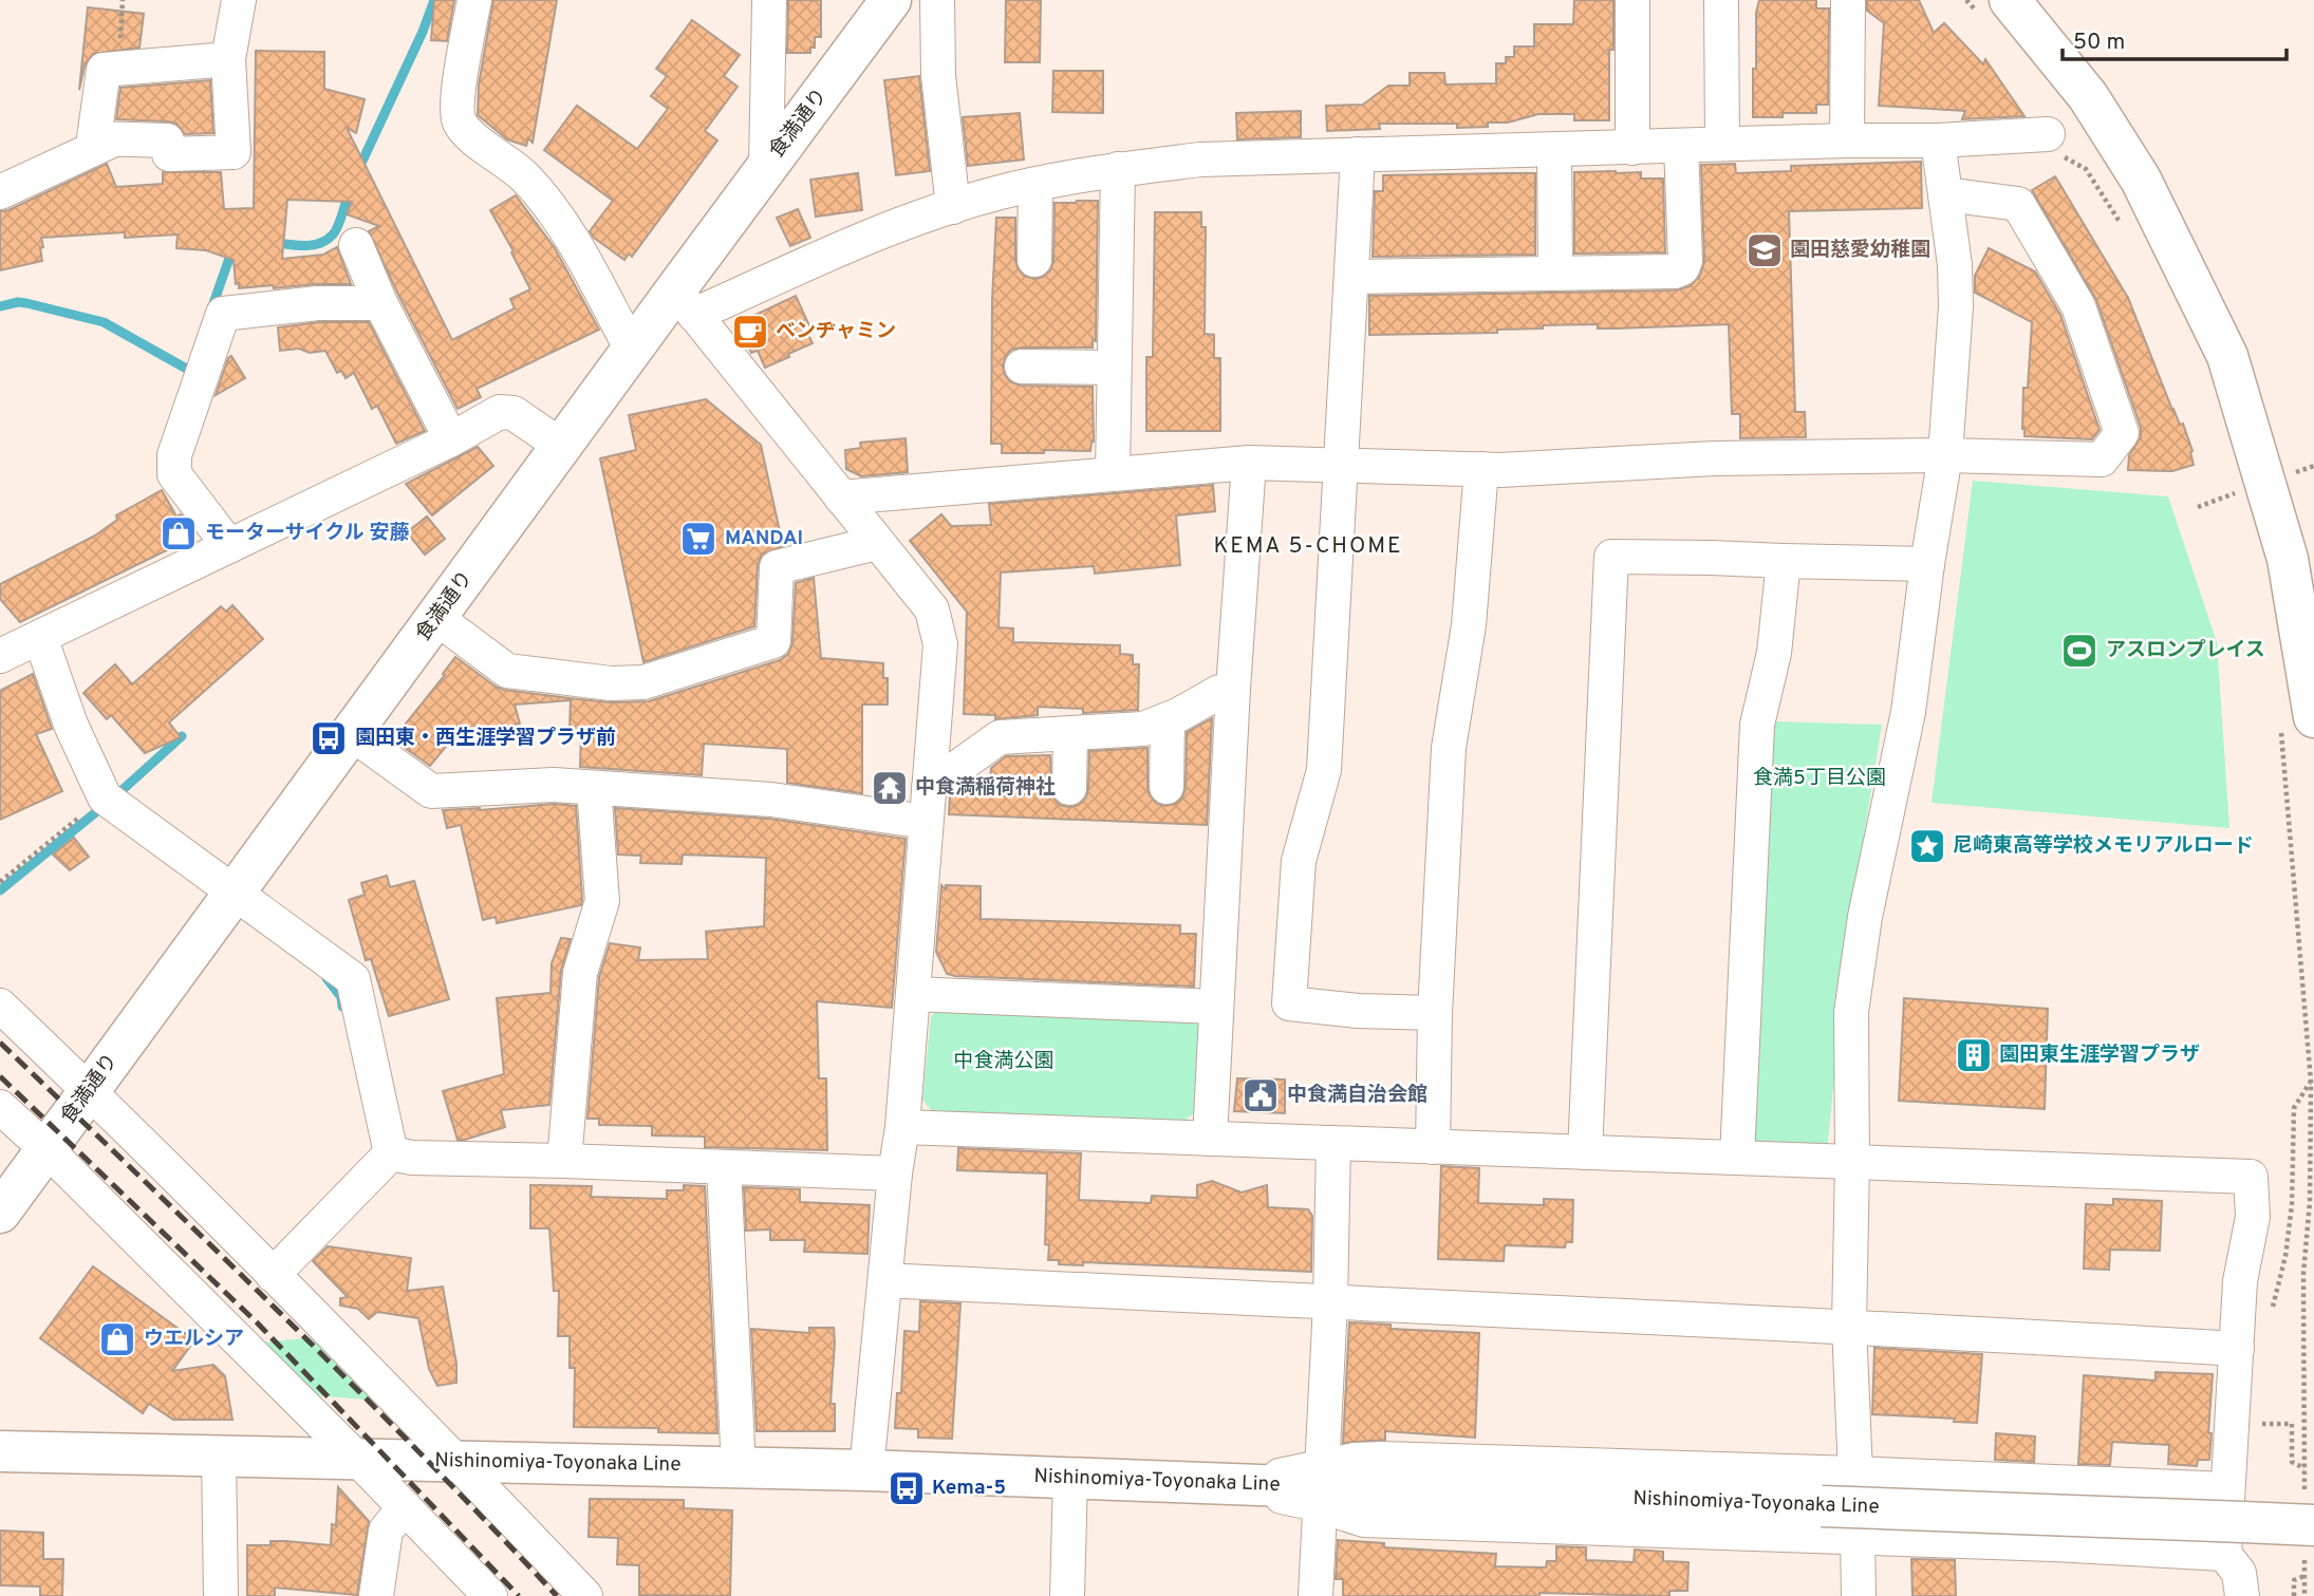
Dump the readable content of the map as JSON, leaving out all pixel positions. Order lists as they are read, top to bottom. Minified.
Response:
{"streets":{"main road":["食満通り","Nishinomiya-Toyonaka Line"]},"districts":["KEMA 5-CHOME"],"parks":["食満5丁目公園","中食満公園"],"places":{"school or university":["園田慈愛幼稚園"],"cafe":["ベンヂャミン"],"shop":["モーターサイクル 安藤","ウエルシア"],"supermarket":["MANDAI"],"sports":["アスロンプレイス"],"bus stop":["園田東・西生涯学習プラザ前","Kema-5"],"temple":["中食満稲荷神社"],"place":["尼崎東高等学校メモリアルロード"],"building":["園田東生涯学習プラザ"],"public building":["中食満自治会館"]},"scale_bar":"50 m"}
